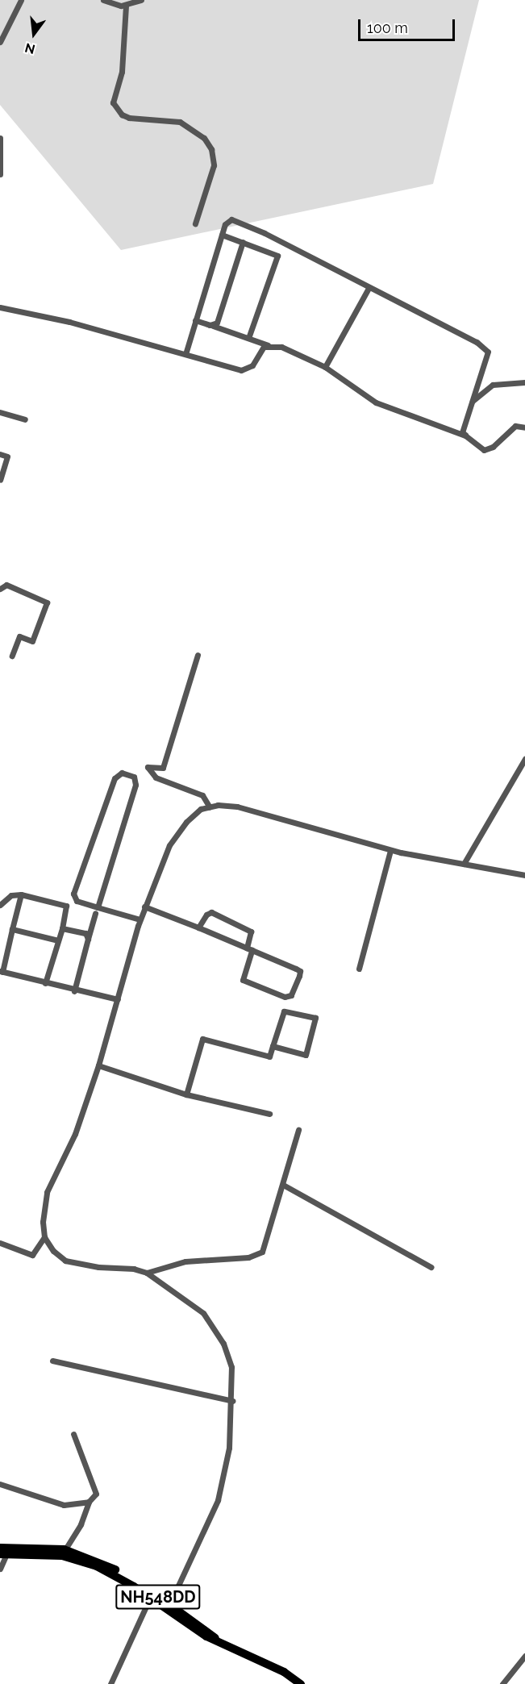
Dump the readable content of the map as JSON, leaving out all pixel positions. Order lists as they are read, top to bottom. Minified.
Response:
{"streets":{"highway":["NH548DD"]},"scale_bar":"100 m","north":"bottom"}
